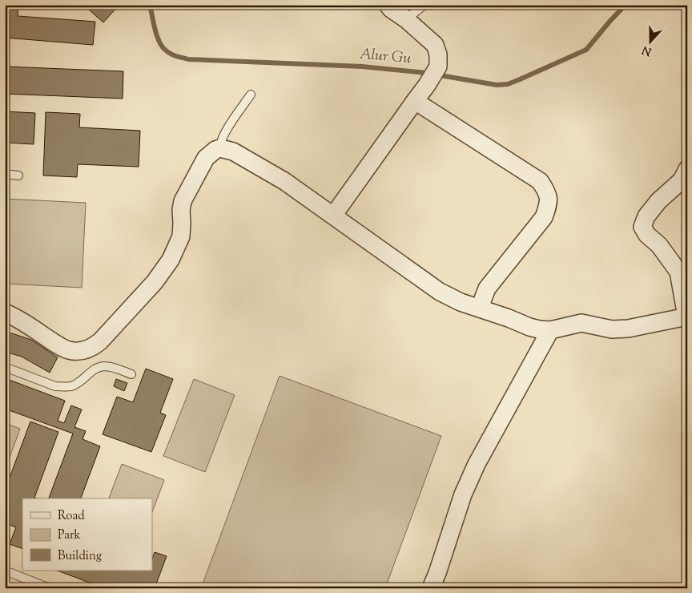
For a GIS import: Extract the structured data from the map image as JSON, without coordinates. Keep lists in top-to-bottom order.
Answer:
{
  "water": ["Alur Gu"],
  "legend": ["Road", "Park", "Building"],
  "north": "bottom"
}
